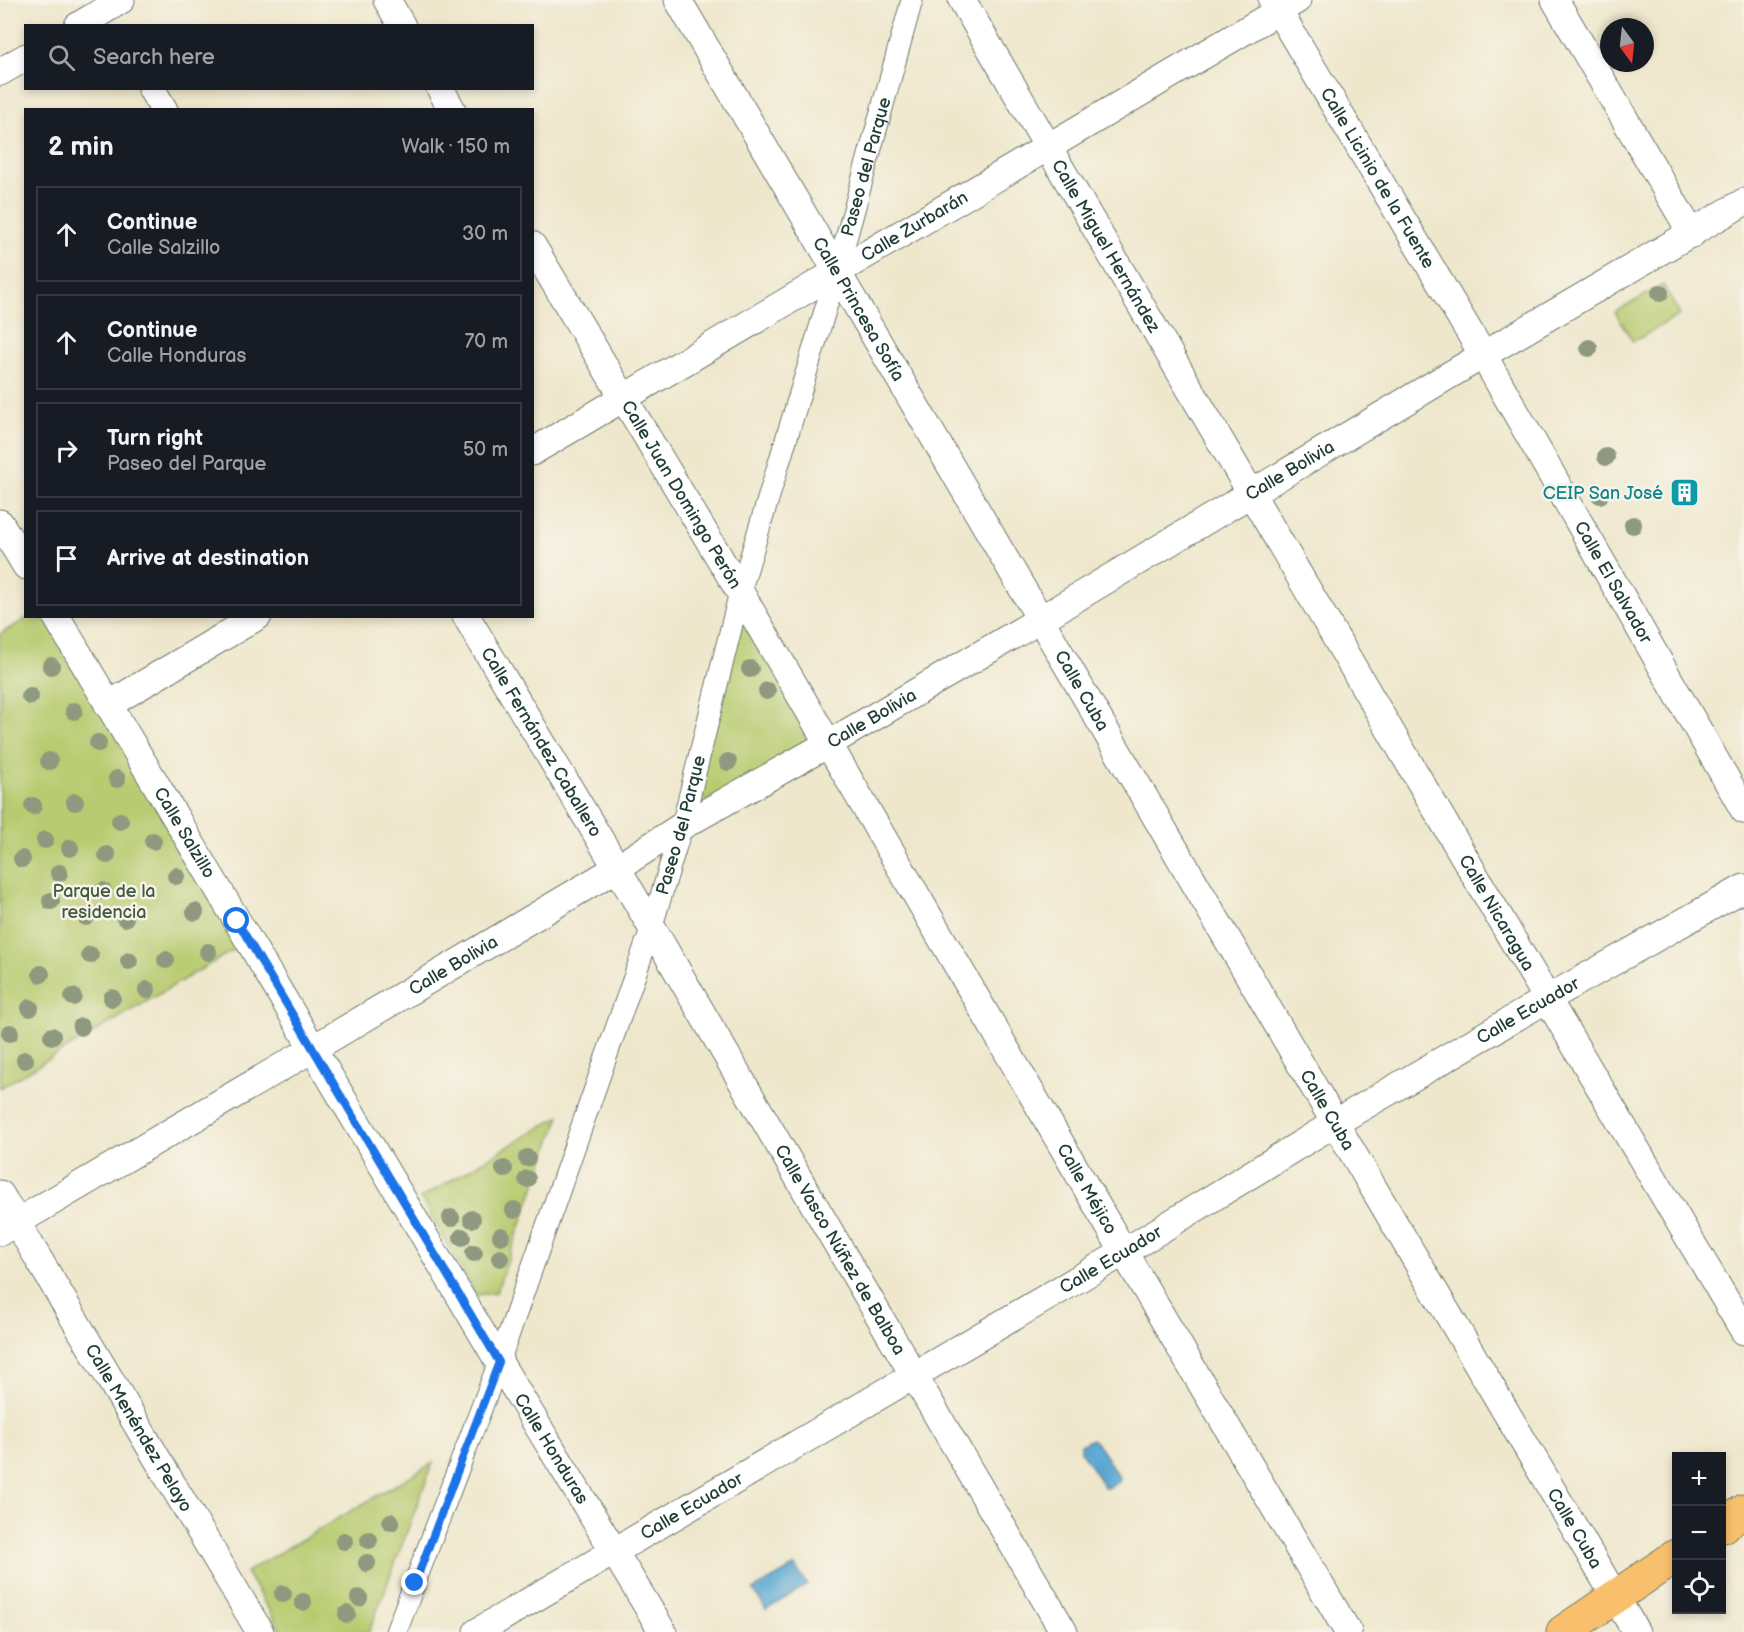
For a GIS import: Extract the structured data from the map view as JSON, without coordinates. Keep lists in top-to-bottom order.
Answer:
{
  "streets": {
    "street": [
      "Paseo del Parque",
      "Calle Licinio de la Fuente",
      "Calle Zurbarán",
      "Calle Miguel Hernández",
      "Calle Princesa Sofía",
      "Calle Bolivia",
      "Calle Juan Domingo Perón",
      "Calle El Salvador",
      "Calle Cuba",
      "Calle Fernández Caballero",
      "Calle Salzillo",
      "Calle Nicaragua",
      "Calle Ecuador",
      "Calle Méjico",
      "Calle Vasco Núñez de Balboa",
      "Calle Menéndez Pelayo",
      "Calle Honduras"
    ]
  },
  "crossings": [
    ["Paseo del Parque", "Calle Zurbarán"],
    ["Paseo del Parque", "Calle Princesa Sofía"],
    ["Paseo del Parque", "Calle Bolivia"],
    ["Paseo del Parque", "Calle Juan Domingo Perón"],
    ["Paseo del Parque", "Calle Vasco Núñez de Balboa"],
    ["Paseo del Parque", "Calle Honduras"],
    ["Calle Licinio de la Fuente", "Calle Zurbarán"],
    ["Calle Licinio de la Fuente", "Calle Bolivia"],
    ["Calle Licinio de la Fuente", "Calle El Salvador"],
    ["Calle Zurbarán", "Calle Miguel Hernández"],
    ["Calle Zurbarán", "Calle Princesa Sofía"],
    ["Calle Zurbarán", "Calle Juan Domingo Perón"],
    ["Calle Miguel Hernández", "Calle Bolivia"],
    ["Calle Miguel Hernández", "Calle Nicaragua"],
    ["Calle Princesa Sofía", "Calle Bolivia"],
    ["Calle Princesa Sofía", "Calle Cuba"],
    ["Calle Bolivia", "Calle Juan Domingo Perón"],
    ["Calle Bolivia", "Calle El Salvador"],
    ["Calle Bolivia", "Calle Cuba"],
    ["Calle Bolivia", "Calle Fernández Caballero"],
    ["Calle Bolivia", "Calle Salzillo"],
    ["Calle Bolivia", "Calle Nicaragua"],
    ["Calle Bolivia", "Calle Méjico"],
    ["Calle Bolivia", "Calle Vasco Núñez de Balboa"],
    ["Calle Bolivia", "Calle Menéndez Pelayo"],
    ["Calle Bolivia", "Calle Honduras"],
    ["Calle Juan Domingo Perón", "Calle Méjico"],
    ["Calle Cuba", "Calle Ecuador"],
    ["Calle Fernández Caballero", "Calle Vasco Núñez de Balboa"],
    ["Calle Salzillo", "Calle Honduras"],
    ["Calle Nicaragua", "Calle Ecuador"],
    ["Calle Ecuador", "Calle Méjico"],
    ["Calle Ecuador", "Calle Vasco Núñez de Balboa"],
    ["Calle Ecuador", "Calle Honduras"]
  ],
  "parks": ["Parque de la residencia"],
  "places": {
    "building": ["CEIP San José"]
  },
  "north": "bottom",
  "page": {
    "search": "Search here",
    "heading": ["2 min", "Walk · 150 m"],
    "list": [
      ["Continue", "Calle Salzillo", "30 m"],
      ["Continue", "Calle Honduras", "70 m"],
      ["Turn right", "Paseo del Parque", "50 m"],
      "Arrive at destination"
    ],
    "map_buttons": ["+", "−"]
  }
}
